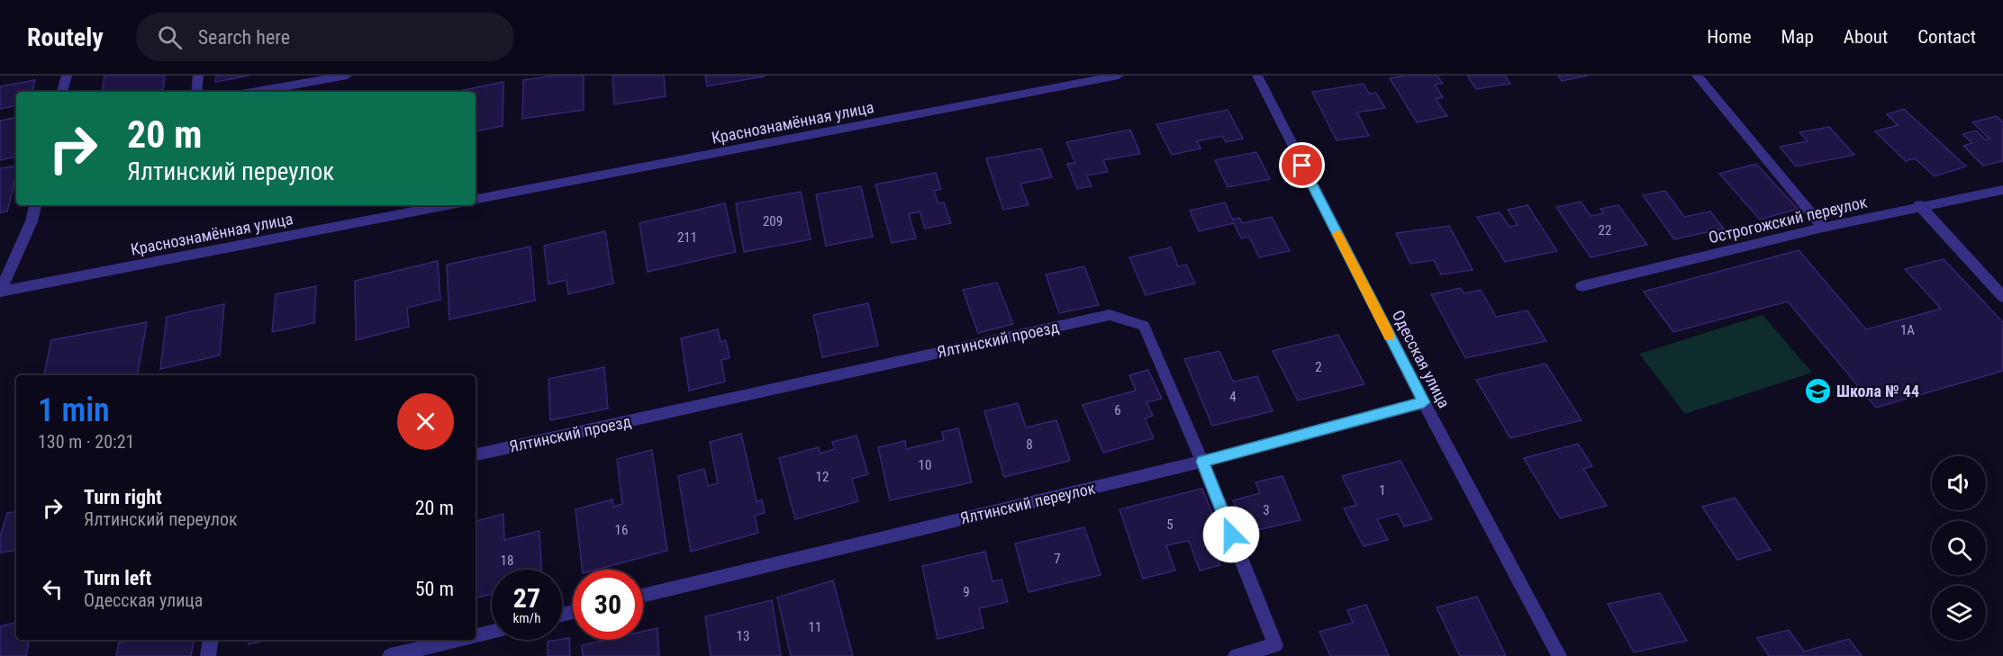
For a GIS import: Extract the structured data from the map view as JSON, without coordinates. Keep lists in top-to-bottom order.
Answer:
{
  "streets": {
    "street": [
      "Краснознамённая улица",
      "Острогожский переулок",
      "Ялтинский проезд",
      "Одесская улица",
      "Ялтинский переулок"
    ]
  },
  "crossings": [
    ["Ялтинский проезд", "Ялтинский переулок"],
    ["Одесская улица", "Ялтинский переулок"]
  ],
  "places": {
    "school or university": ["Школа № 44"]
  },
  "house_numbers": [
    "209",
    "22",
    "211",
    "1А",
    "2",
    "4",
    "6",
    "8",
    "10",
    "12",
    "1",
    "3",
    "5",
    "16",
    "7",
    "18",
    "9",
    "11",
    "13"
  ],
  "page": {
    "header": "Routely",
    "search": "Search here",
    "nav": [
      "Home",
      "Map",
      "About",
      "Contact"
    ],
    "turn": ["20 m", "Ялтинский переулок"],
    "heading": ["1 min", "130 m · 20:21"],
    "list": [
      {
        "name": "Turn right",
        "note": "Ялтинский переулок",
        "value": "20 m"
      },
      {
        "name": "Turn left",
        "note": "Одесская улица",
        "value": "50 m"
      }
    ],
    "speed": "27 km/h",
    "limit": "30"
  }
}
